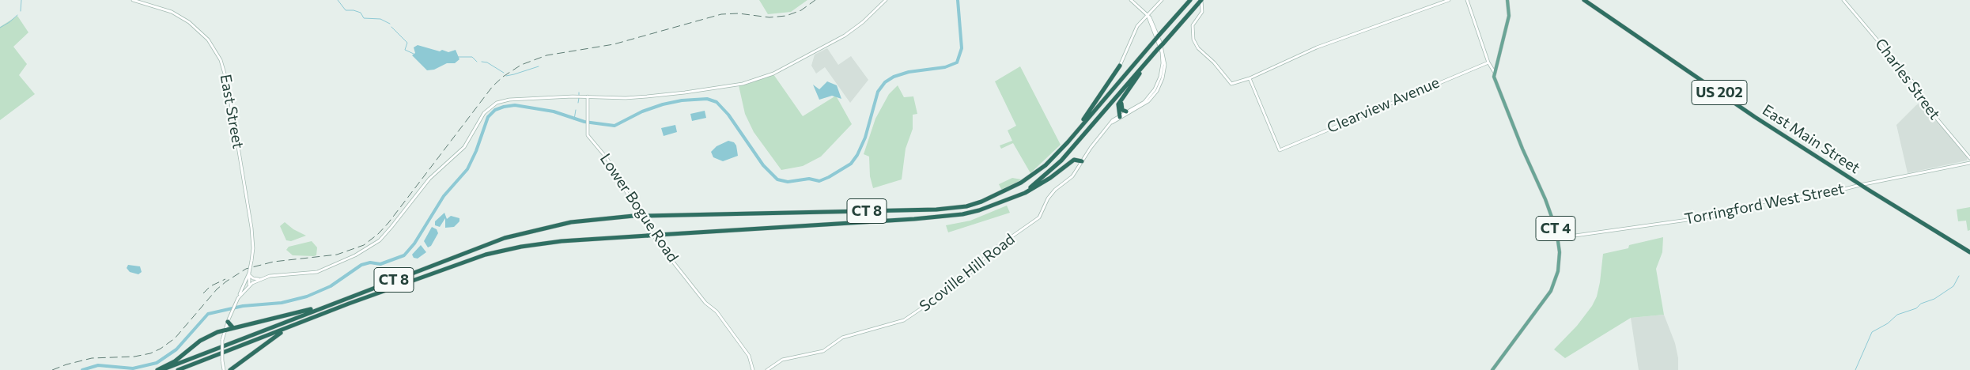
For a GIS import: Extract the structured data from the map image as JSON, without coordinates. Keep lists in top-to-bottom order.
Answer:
{
  "streets": {
    "highway": ["US 202", "East Main Street", "CT 8"],
    "main road": [
      "Charles Street",
      "Clearview Avenue",
      "East Street",
      "Torringford West Street",
      "Lower Bogue Road",
      "CT 4",
      "Scoville Hill Road"
    ]
  },
  "crossings": [
    ["East Main Street", "Torringford West Street"],
    ["Torringford West Street", "CT 4"]
  ]
}
